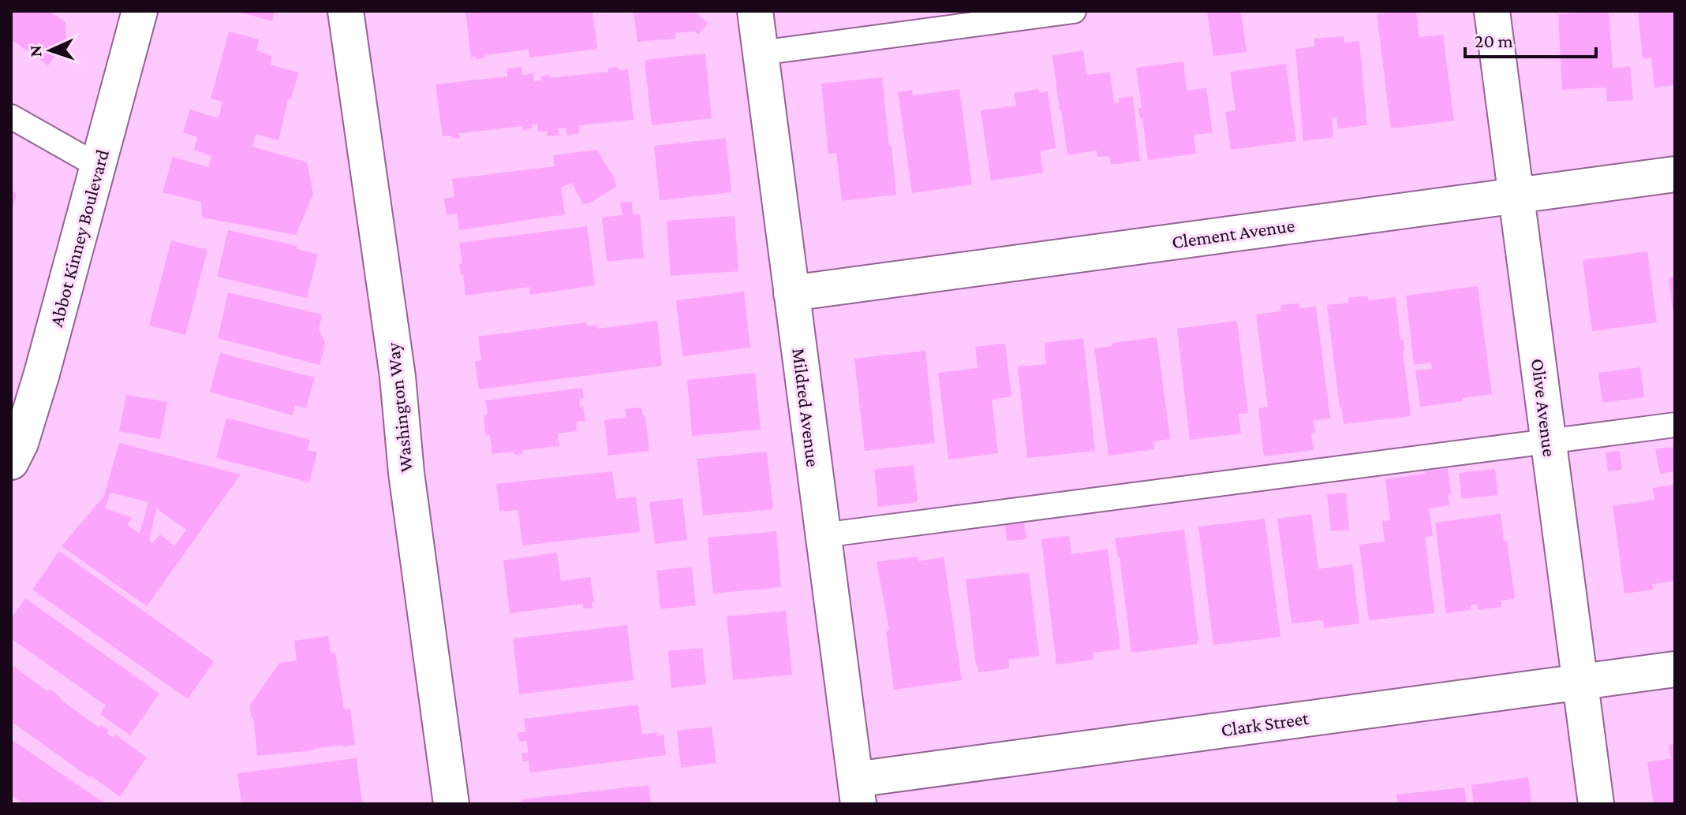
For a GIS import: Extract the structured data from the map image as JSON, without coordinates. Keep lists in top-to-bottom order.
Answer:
{
  "streets": {
    "street": [
      "Clement Avenue",
      "Abbot Kinney Boulevard",
      "Washington Way",
      "Mildred Avenue",
      "Olive Avenue",
      "Clark Street"
    ]
  },
  "crossings": [
    ["Clement Avenue", "Mildred Avenue"],
    ["Clement Avenue", "Olive Avenue"],
    ["Mildred Avenue", "Clark Street"],
    ["Olive Avenue", "Clark Street"]
  ],
  "scale_bar": "20 m",
  "north": "left"
}
